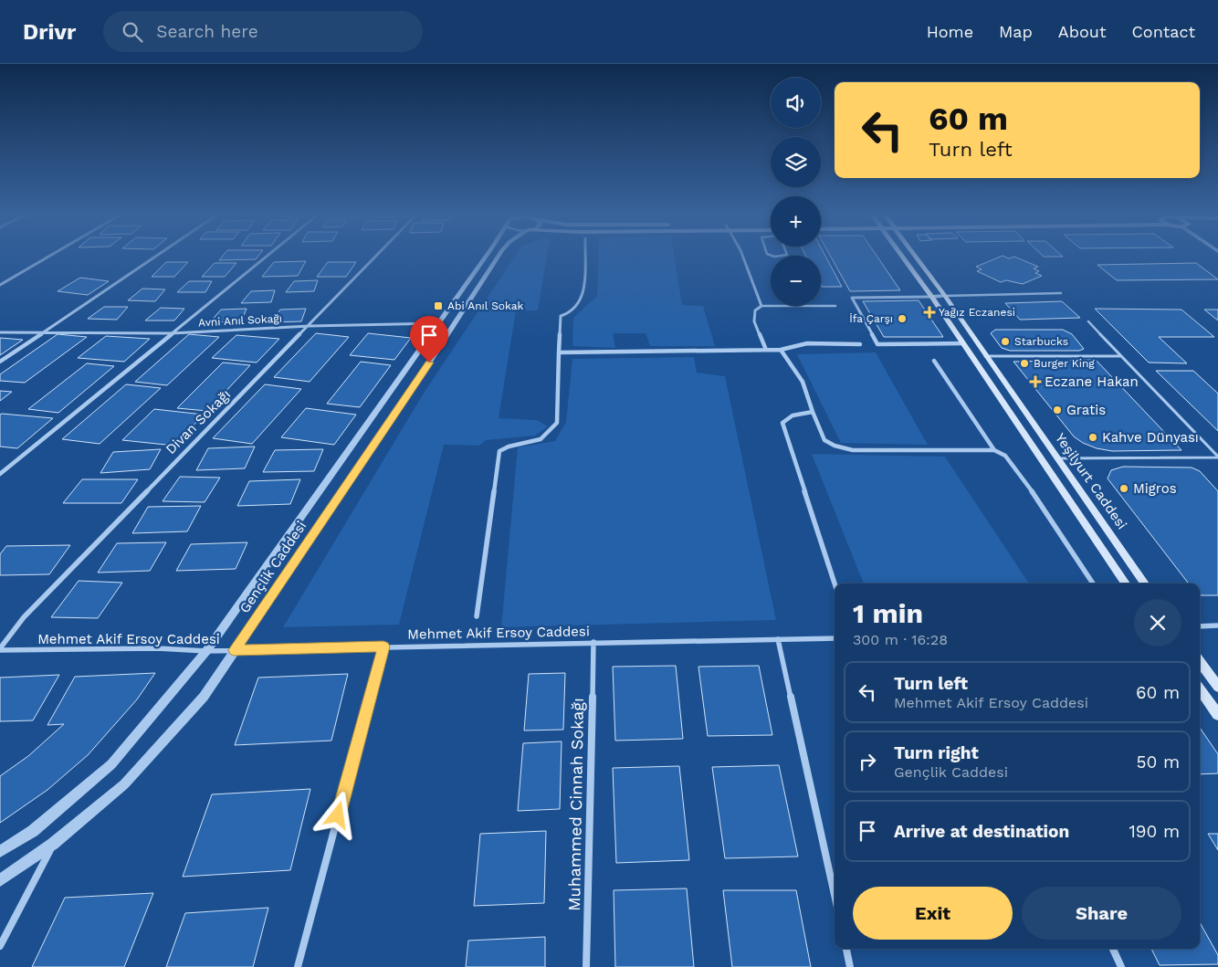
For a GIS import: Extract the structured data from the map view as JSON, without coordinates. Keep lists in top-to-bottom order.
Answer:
{
  "streets": {
    "main road": ["Yeşilyurt Caddesi"],
    "street": [
      "Avni Anıl Sokağı",
      "Divan Sokağı",
      "Gençlik Caddesi",
      "Mehmet Akif Ersoy Caddesi",
      "Muhammed Cinnah Sokağı"
    ]
  },
  "crossings": [
    ["Avni Anıl Sokağı", "Divan Sokağı"],
    ["Avni Anıl Sokağı", "Gençlik Caddesi"],
    ["Divan Sokağı", "Mehmet Akif Ersoy Caddesi"],
    ["Gençlik Caddesi", "Mehmet Akif Ersoy Caddesi"],
    ["Mehmet Akif Ersoy Caddesi", "Muhammed Cinnah Sokağı"]
  ],
  "places": {
    "transit": ["Abi Anıl Sokak"],
    "health": ["Yağız Eczanesi", "Eczane Hakan"],
    "other": [
      "İfa Çarşı",
      "Starbucks",
      "Burger King",
      "Gratis",
      "Kahve Dünyası",
      "Migros"
    ]
  },
  "page": {
    "header": "Drivr",
    "search": "Search here",
    "nav": [
      "Home",
      "Map",
      "About",
      "Contact"
    ],
    "map_buttons": ["+", "−"],
    "turn": ["60 m", "Turn left"],
    "heading": ["1 min", "300 m · 16:28"],
    "list": [
      {
        "name": "Turn left",
        "note": "Mehmet Akif Ersoy Caddesi",
        "value": "60 m"
      },
      {
        "name": "Turn right",
        "note": "Gençlik Caddesi",
        "value": "50 m"
      },
      {
        "name": "Arrive at destination",
        "value": "190 m"
      }
    ],
    "buttons": ["Exit", "Share"]
  }
}
